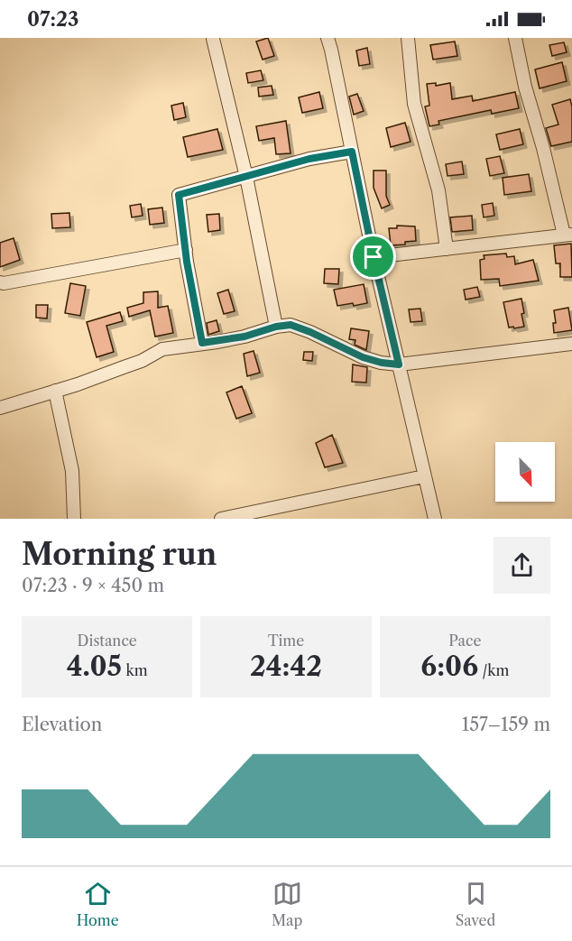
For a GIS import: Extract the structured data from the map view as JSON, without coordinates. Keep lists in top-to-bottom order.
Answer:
{
  "north": "bottom right",
  "page": {
    "status": "07:23",
    "heading": ["Morning run", "07:23 · 9 × 450 m"],
    "stats": [
      ["Distance", "4.05 km"],
      ["Time", "24:42"],
      ["Pace", "6:06 /km"]
    ],
    "chart": ["Elevation", "157–159 m"],
    "tabs": ["Home", "Map", "Saved"]
  }
}
